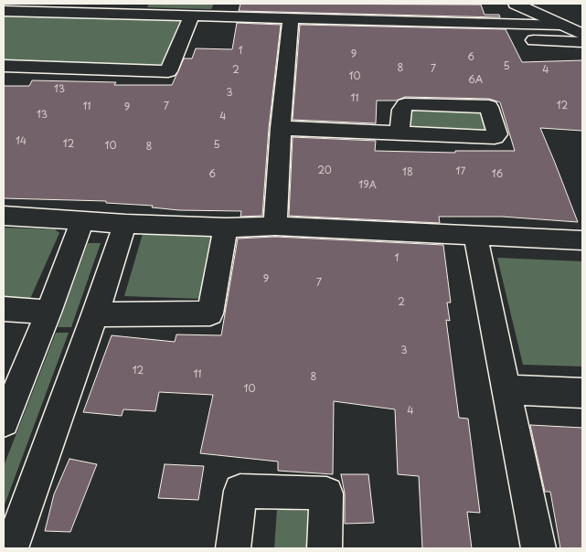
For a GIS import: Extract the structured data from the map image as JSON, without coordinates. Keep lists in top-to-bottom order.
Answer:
{
  "house_numbers": [
    "1",
    "9",
    "6",
    "5",
    "8",
    "7",
    "2",
    "4",
    "10",
    "6A",
    "13",
    "3",
    "11",
    "12",
    "11",
    "7",
    "9",
    "13",
    "4",
    "14",
    "12",
    "5",
    "10",
    "8",
    "20",
    "17",
    "18",
    "6",
    "16",
    "19A",
    "1",
    "9",
    "7",
    "2",
    "3",
    "12",
    "11",
    "8",
    "10",
    "4"
  ]
}
